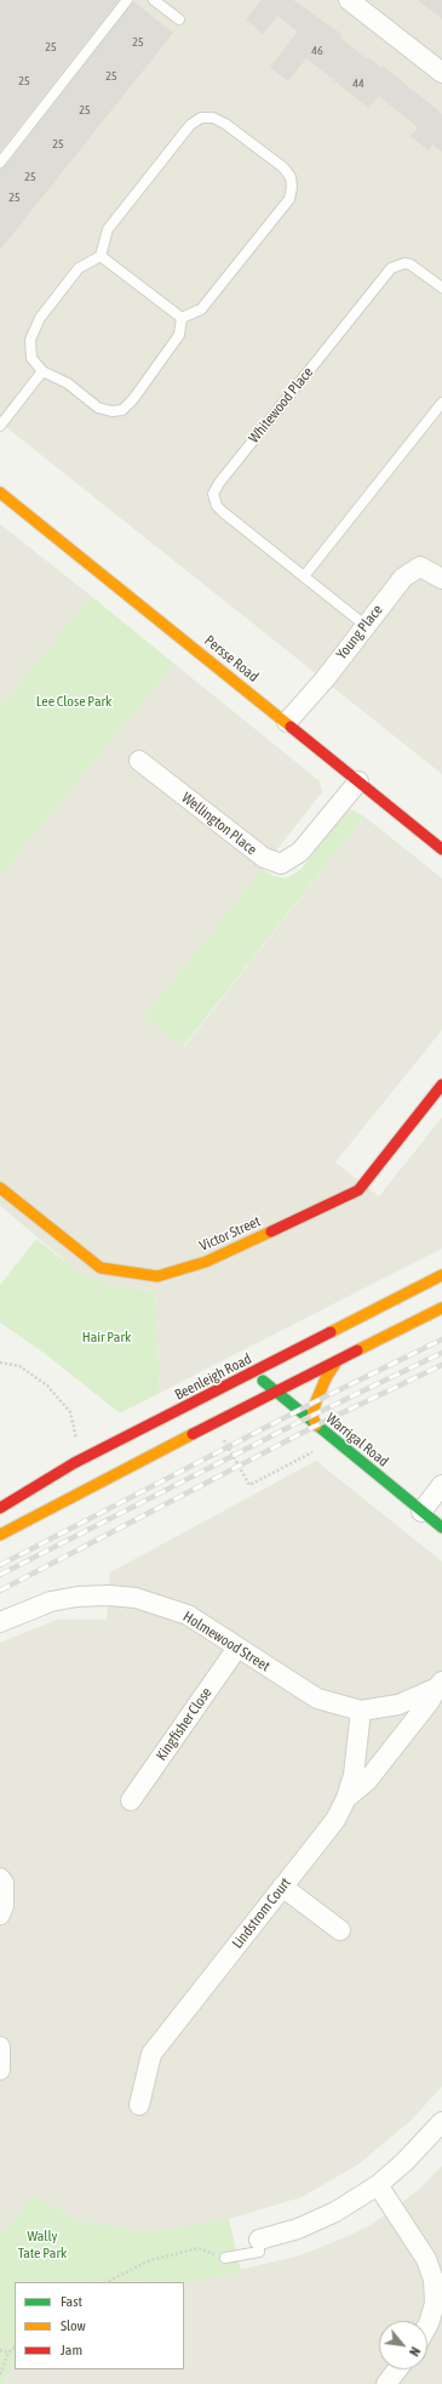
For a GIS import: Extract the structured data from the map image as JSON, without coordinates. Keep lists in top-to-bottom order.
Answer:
{
  "streets": {
    "main road": [
      "Persse Road",
      "Victor Street",
      "Beenleigh Road",
      "Warrigal Road"
    ],
    "street": [
      "Young Place",
      "Wellington Place",
      "Holmewood Street",
      "Kingfisher Close",
      "Lindstrom Court"
    ],
    "lane": ["Whitewood Place"]
  },
  "crossings": [
    ["Whitewood Place", "Young Place"],
    ["Young Place", "Persse Road"],
    ["Persse Road", "Wellington Place"],
    ["Beenleigh Road", "Warrigal Road"],
    ["Holmewood Street", "Kingfisher Close"],
    ["Holmewood Street", "Lindstrom Court"]
  ],
  "parks": ["Lee Close Park", "Hair Park", "Wally Tate Park"],
  "house_numbers": [
    "25",
    "25",
    "46",
    "25",
    "25",
    "44",
    "25",
    "25",
    "25",
    "25"
  ],
  "legend": ["Fast", "Slow", "Jam"],
  "north": "bottom right"
}
